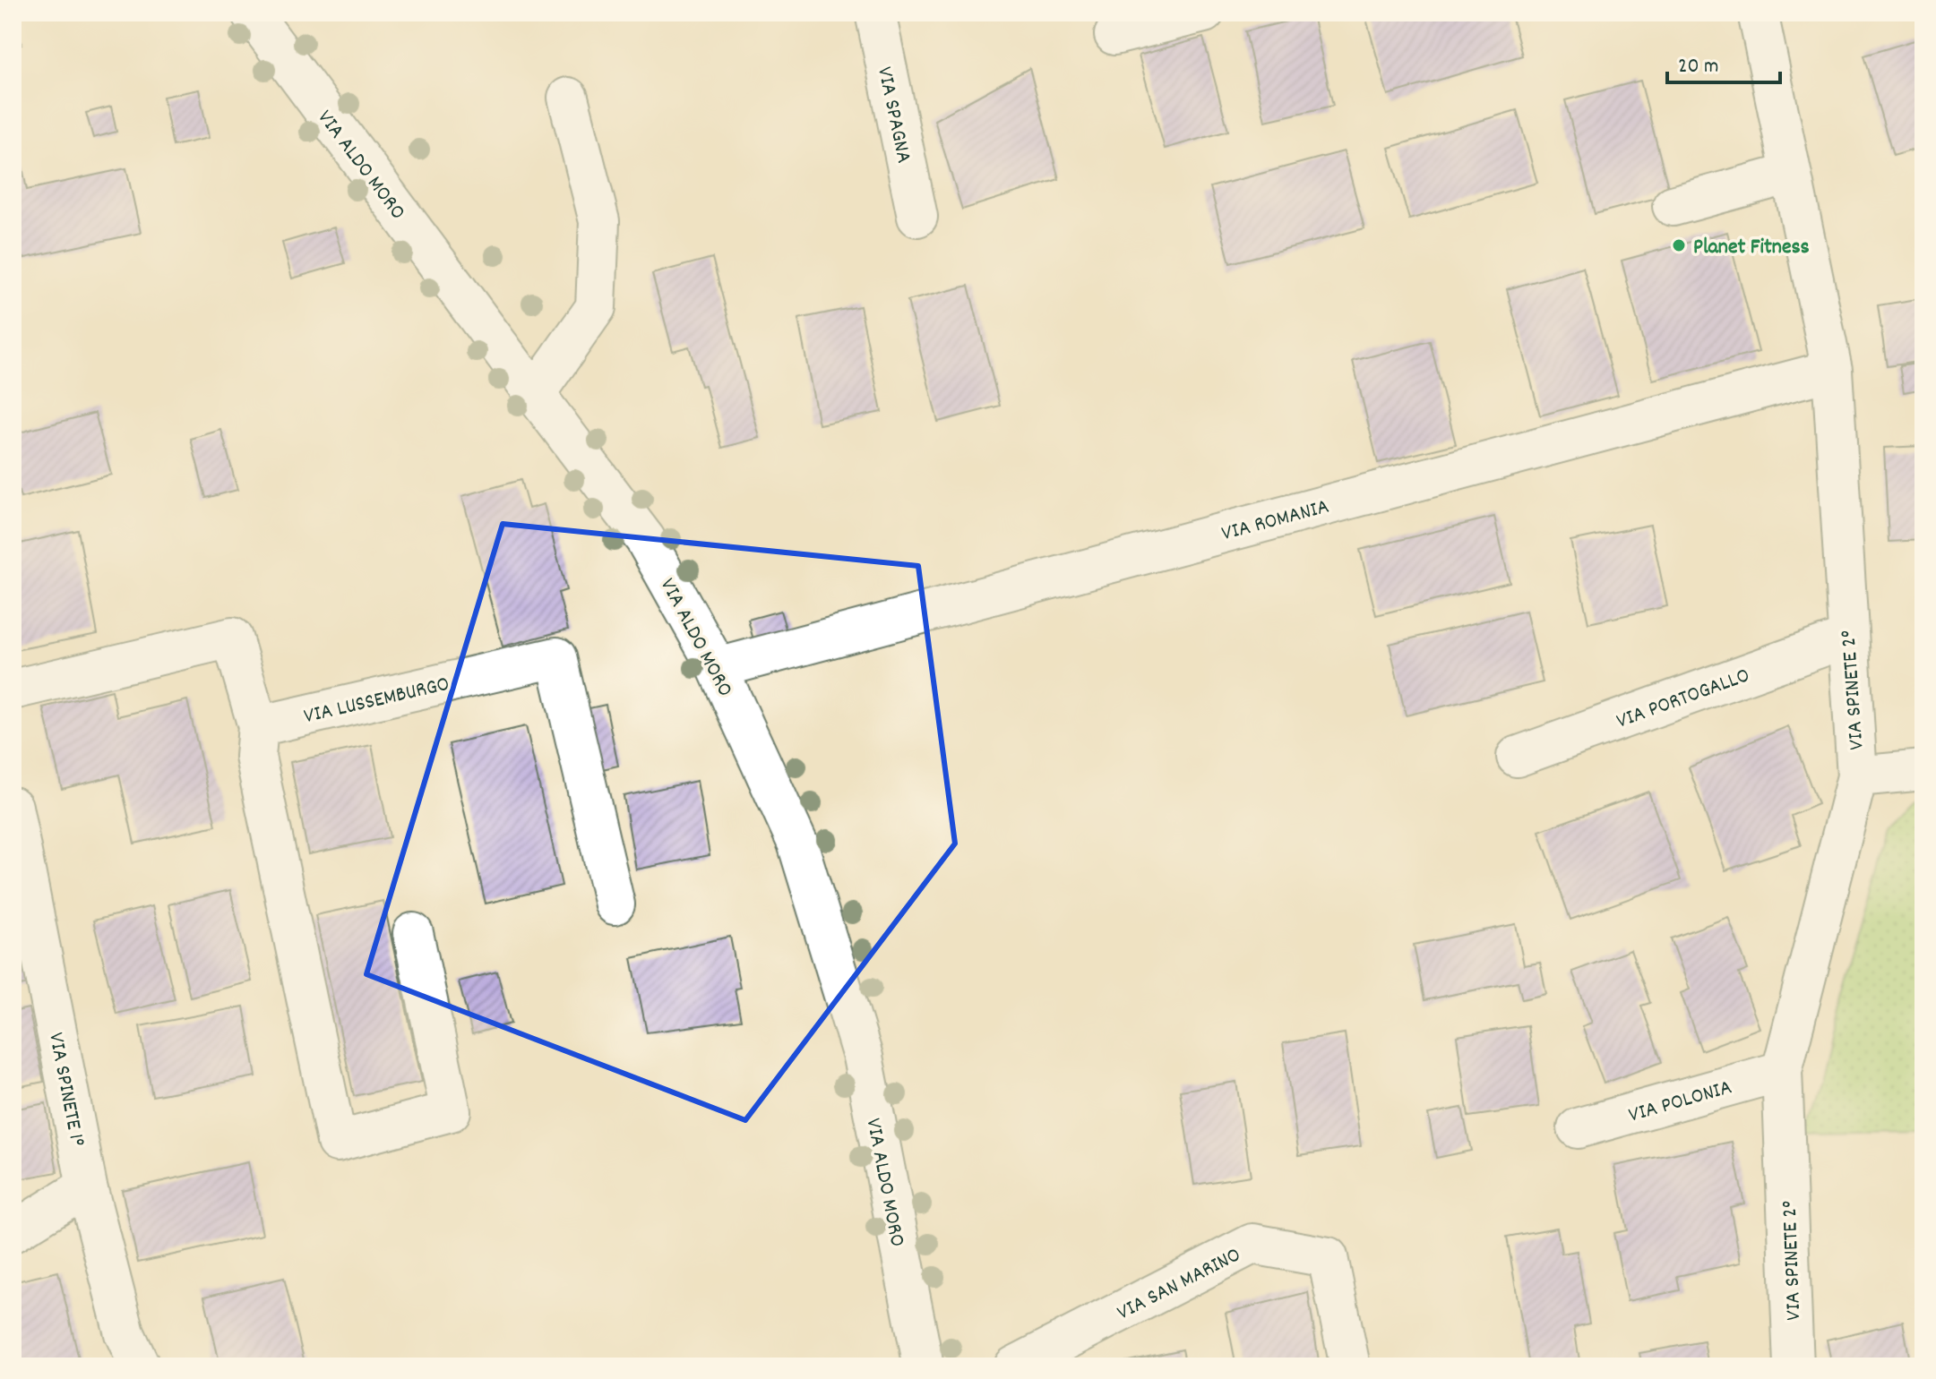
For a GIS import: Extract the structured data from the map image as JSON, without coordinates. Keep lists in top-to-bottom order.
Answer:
{
  "streets": {
    "street": [
      "VIA SPAGNA",
      "VIA ALDO MORO",
      "VIA ROMANIA",
      "VIA SPINETE 2°",
      "VIA PORTOGALLO",
      "VIA LUSSEMBURGO",
      "VIA SPINETE 1°",
      "VIA POLONIA",
      "VIA SAN MARINO"
    ]
  },
  "crossings": [
    ["VIA ALDO MORO", "VIA ROMANIA"],
    ["VIA ROMANIA", "VIA SPINETE 2°"],
    ["VIA SPINETE 2°", "VIA PORTOGALLO"],
    ["VIA SPINETE 2°", "VIA POLONIA"]
  ],
  "places": ["Planet Fitness"],
  "scale_bar": "20 m"
}
